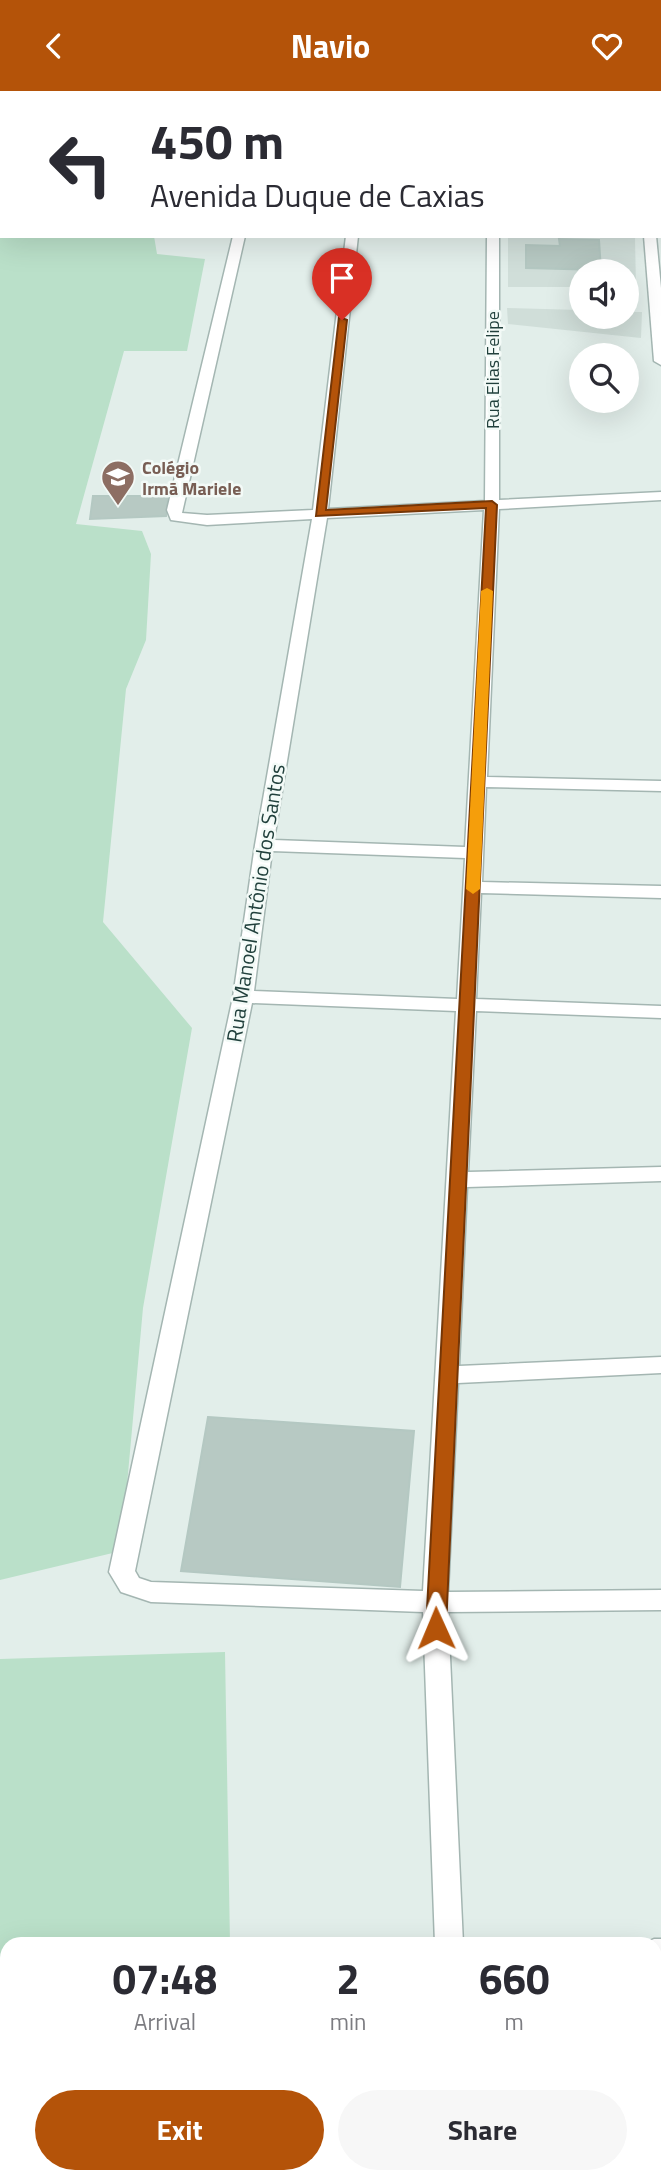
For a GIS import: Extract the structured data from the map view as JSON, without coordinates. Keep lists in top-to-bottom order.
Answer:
{
  "streets": {
    "street": ["Rua Elias Felipe", "Rua Manoel Antônio dos Santos"]
  },
  "crossings": [
    ["Rua Elias Felipe", "Rua Manoel Antônio dos Santos"]
  ],
  "places": {
    "school or university": ["Colégio Irmã Mariele"]
  },
  "page": {
    "header": "Navio",
    "turn": ["450 m", "Avenida Duque de Caxias"],
    "eta": [
      "07:48",
      "Arrival",
      "2",
      "min",
      "660",
      "m"
    ],
    "buttons": ["Exit", "Share"]
  }
}
